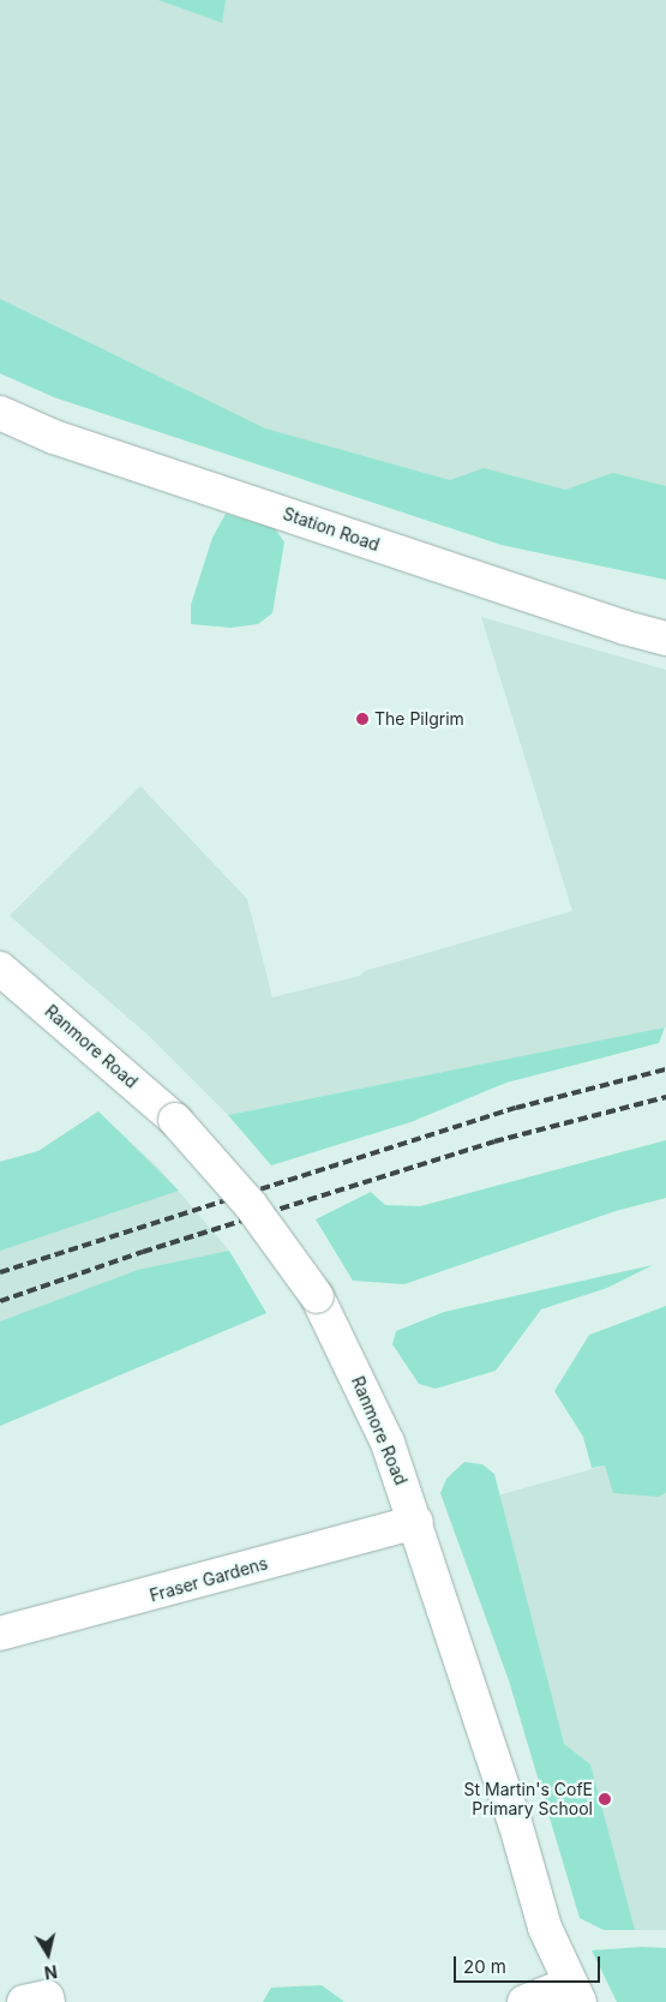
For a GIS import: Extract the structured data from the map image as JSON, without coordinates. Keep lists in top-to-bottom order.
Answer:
{
  "streets": {
    "street": ["Station Road", "Ranmore Road", "Fraser Gardens"]
  },
  "crossings": [
    ["Ranmore Road", "Fraser Gardens"]
  ],
  "places": ["The Pilgrim", "St Martin's CofE Primary School"],
  "scale_bar": "20 m",
  "north": "bottom"
}
